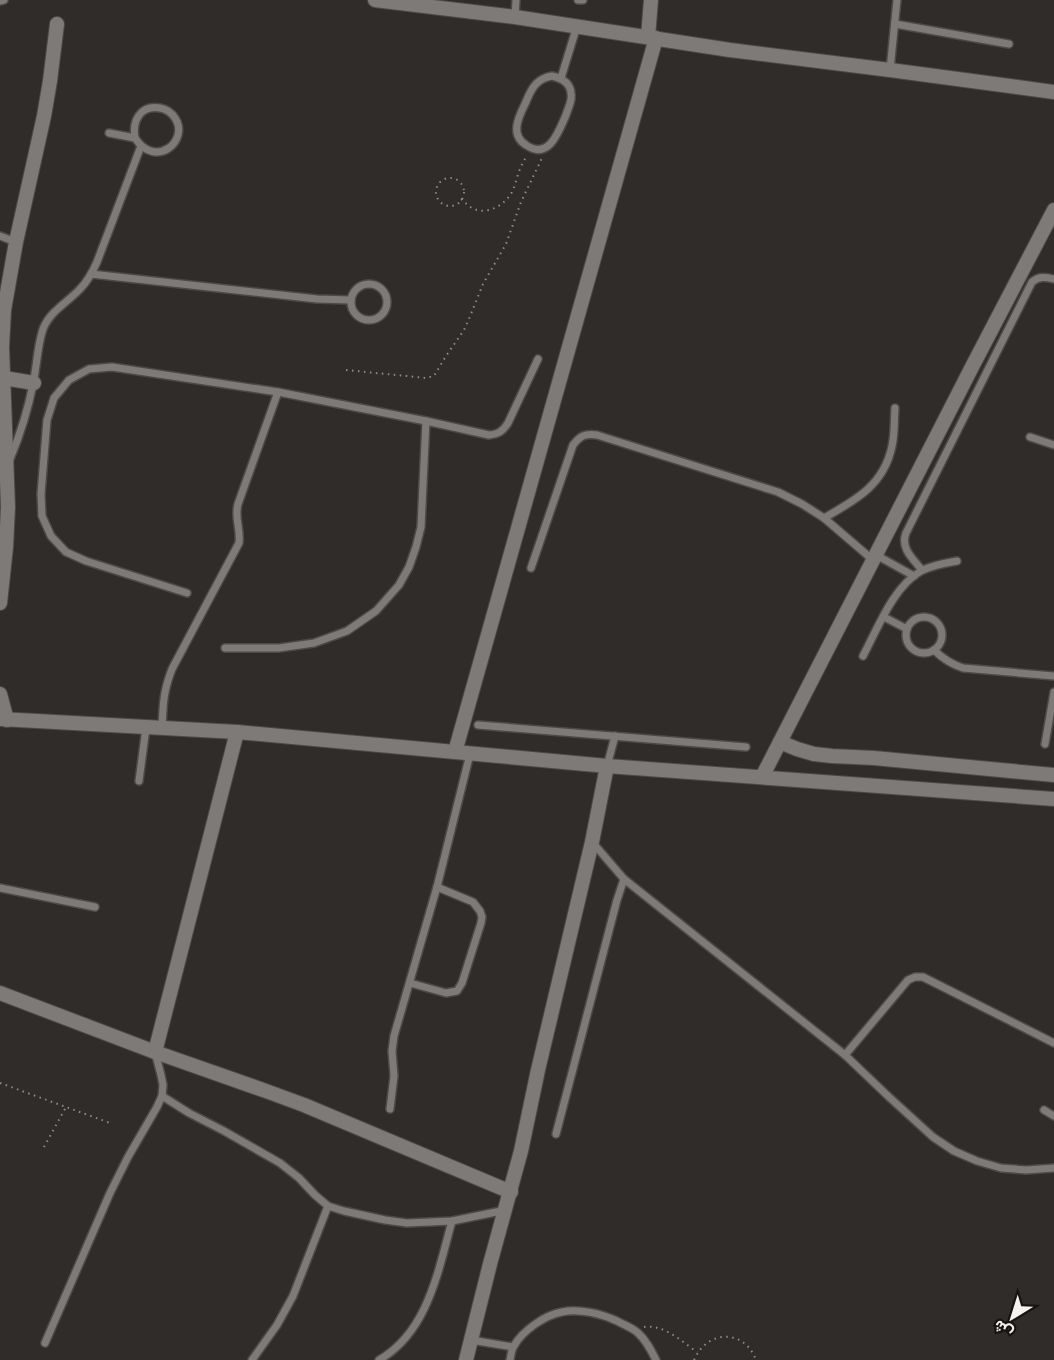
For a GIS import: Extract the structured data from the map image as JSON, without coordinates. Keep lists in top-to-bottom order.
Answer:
{
  "north": "bottom left"
}
